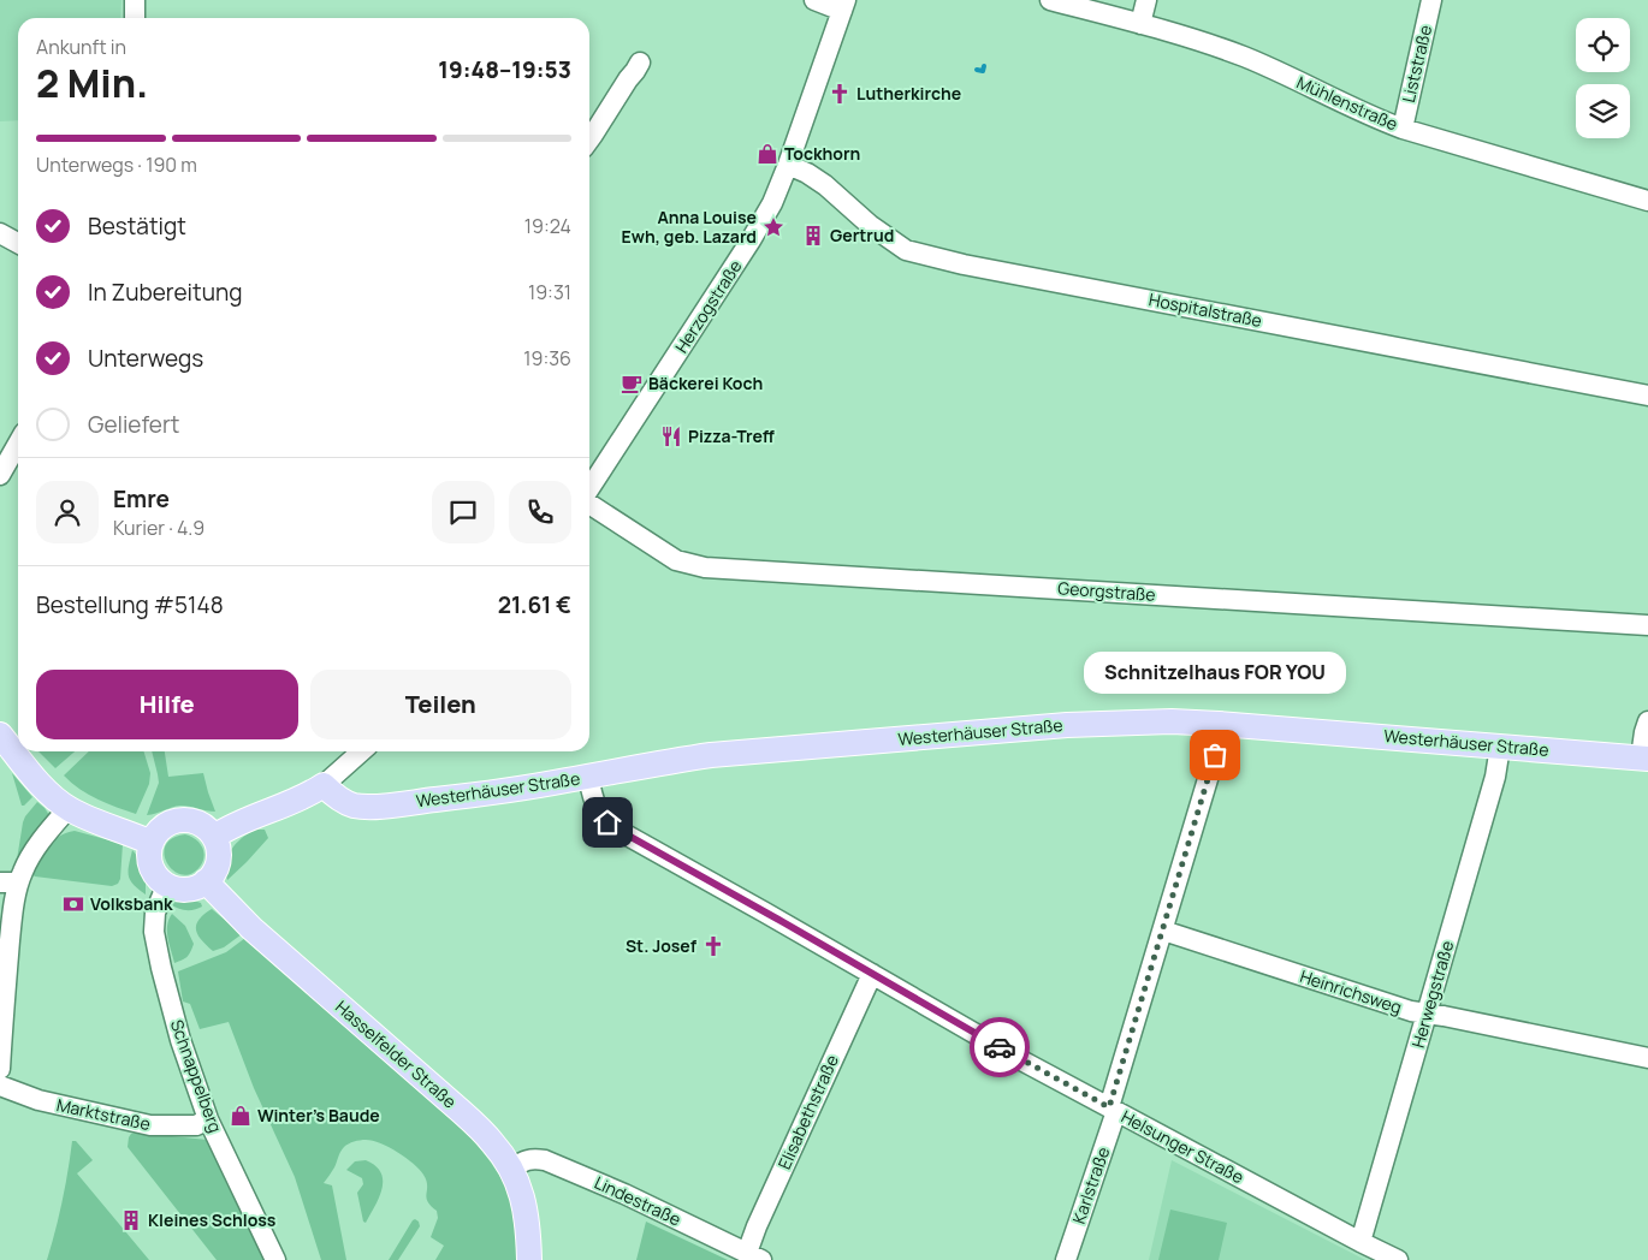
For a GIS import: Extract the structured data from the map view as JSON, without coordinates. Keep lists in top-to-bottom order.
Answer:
{
  "streets": {
    "main road": ["Westerhäuser Straße", "Hasselfelder Straße"],
    "street": [
      "Liststraße",
      "Mühlenstraße",
      "Herzogstraße",
      "Hospitalstraße",
      "Georgstraße",
      "Heinrichsweg",
      "Herwegstraße",
      "Schnappelberg",
      "Elisabethstraße",
      "Marktstraße",
      "Helsunger Straße",
      "Karlstraße",
      "Lindestraße"
    ]
  },
  "crossings": [
    ["Liststraße", "Mühlenstraße"],
    ["Herzogstraße", "Hospitalstraße"],
    ["Westerhäuser Straße", "Herwegstraße"],
    ["Westerhäuser Straße", "Helsunger Straße"],
    ["Westerhäuser Straße", "Karlstraße"],
    ["Heinrichsweg", "Herwegstraße"],
    ["Heinrichsweg", "Karlstraße"],
    ["Herwegstraße", "Helsunger Straße"],
    ["Hasselfelder Straße", "Schnappelberg"],
    ["Hasselfelder Straße", "Lindestraße"],
    ["Schnappelberg", "Marktstraße"],
    ["Elisabethstraße", "Helsunger Straße"],
    ["Elisabethstraße", "Lindestraße"],
    ["Helsunger Straße", "Karlstraße"]
  ],
  "places": {
    "church": ["Lutherkirche", "St. Josef"],
    "shop": ["Tockhorn", "Winter's Baude"],
    "place": ["Anna Louise Ewh, geb. Lazard"],
    "building": ["Gertrud", "Kleines Schloss"],
    "cafe": ["Bäckerei Koch"],
    "restaurant": ["Pizza-Treff"],
    "other": ["Schnitzelhaus FOR YOU"],
    "bank": ["Volksbank"]
  },
  "page": {
    "heading": ["2 Min.", "Ankunft in", "19:48–19:53"],
    "panel": [
      "Emre",
      "Kurier · 4.9",
      "Bestellung #5148",
      "21.61 €"
    ],
    "bar": "Unterwegs · 190 m",
    "list": [
      ["Bestätigt", "19:24"],
      ["In Zubereitung", "19:31"],
      ["Unterwegs", "19:36"],
      "Geliefert"
    ],
    "bubble": "Schnitzelhaus FOR YOU",
    "buttons": ["Hilfe", "Teilen"]
  }
}
